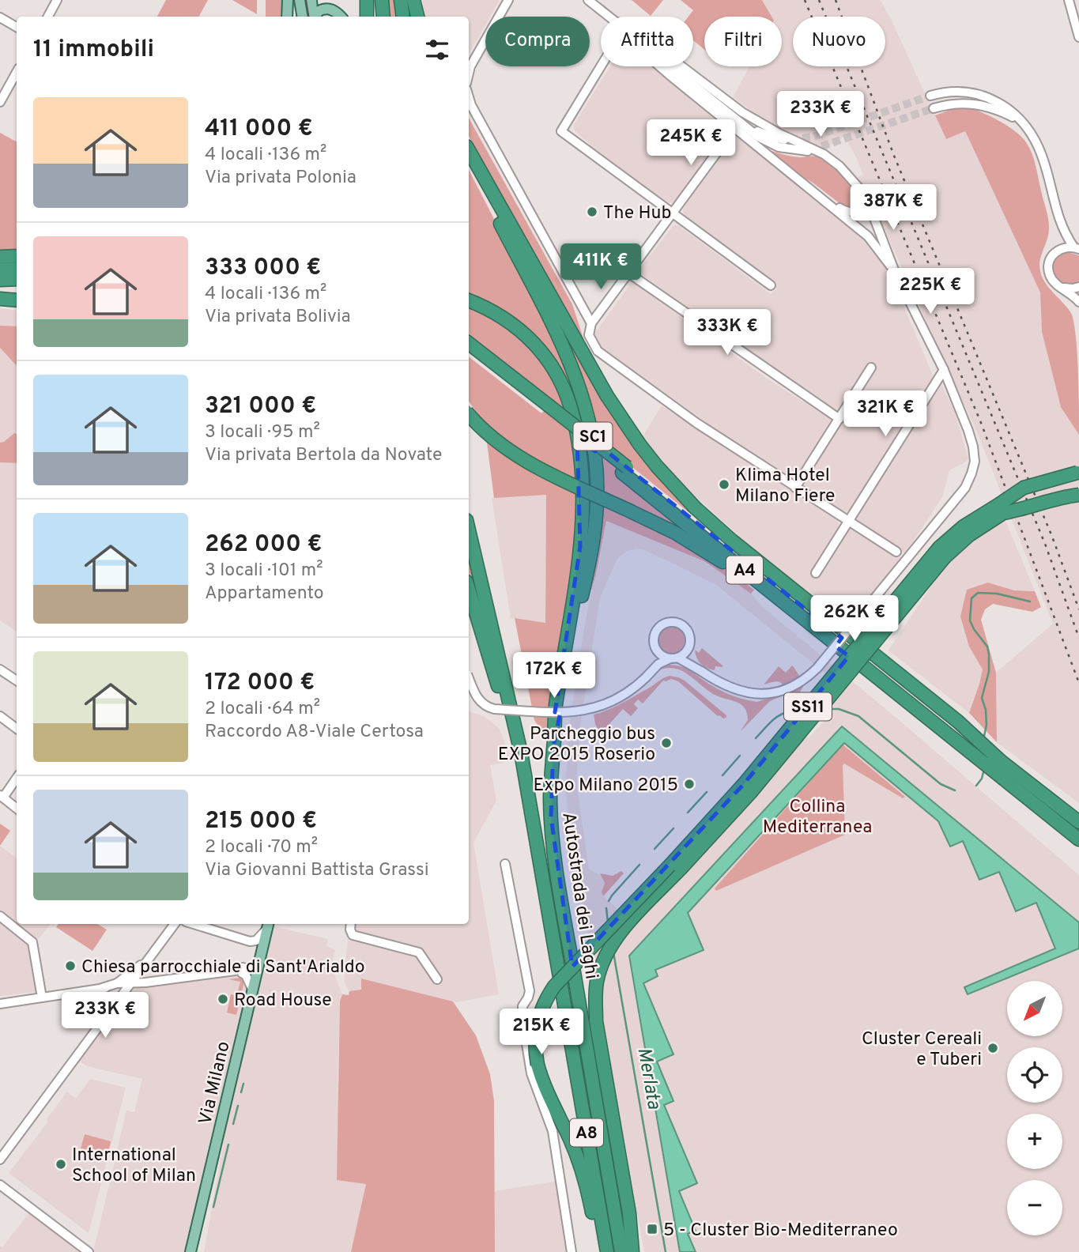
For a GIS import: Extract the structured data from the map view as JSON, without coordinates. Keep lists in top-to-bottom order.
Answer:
{
  "streets": {
    "highway": [
      "SC1",
      "A4",
      "SS11",
      "Autostrada dei Laghi",
      "A8"
    ],
    "main road": ["Via Milano"]
  },
  "crossings": [
    ["SC1", "Autostrada dei Laghi"]
  ],
  "water": ["Merlata"],
  "parks": ["Collina Mediterranea"],
  "places": {
    "other": [
      "The Hub",
      "Klima Hotel Milano Fiere",
      "Parcheggio bus EXPO 2015 Roserio",
      "Expo Milano 2015",
      "Chiesa parrocchiale di Sant'Arialdo",
      "Road House",
      "Cluster Cereali e Tuberi",
      "International School of Milan"
    ],
    "transit": ["5 - Cluster Bio-Mediterraneo"]
  },
  "north": "bottom left",
  "page": {
    "chip": [
      "Compra",
      "Affitta",
      "Filtri",
      "Nuovo"
    ],
    "heading": "11 immobili",
    "list": [
      {
        "name": "411 000 €",
        "note": "4 locali · 136 m² · Via privata Polonia"
      },
      {
        "name": "333 000 €",
        "note": "4 locali · 136 m² · Via privata Bolivia"
      },
      {
        "name": "321 000 €",
        "note": "3 locali · 95 m² · Via privata Bertola da Novate"
      },
      {
        "name": "262 000 €",
        "note": "3 locali · 101 m² · Appartamento"
      },
      {
        "name": "172 000 €",
        "note": "2 locali · 64 m² · Raccordo A8-Viale Certosa"
      },
      {
        "name": "215 000 €",
        "note": "2 locali · 70 m² · Via Giovanni Battista Grassi"
      }
    ],
    "price": [
      "233K €",
      "245K €",
      "387K €",
      "411K €",
      "225K €",
      "333K €",
      "321K €",
      "262K €",
      "172K €",
      "233K €",
      "215K €"
    ],
    "map_buttons": ["+", "−"]
  }
}
